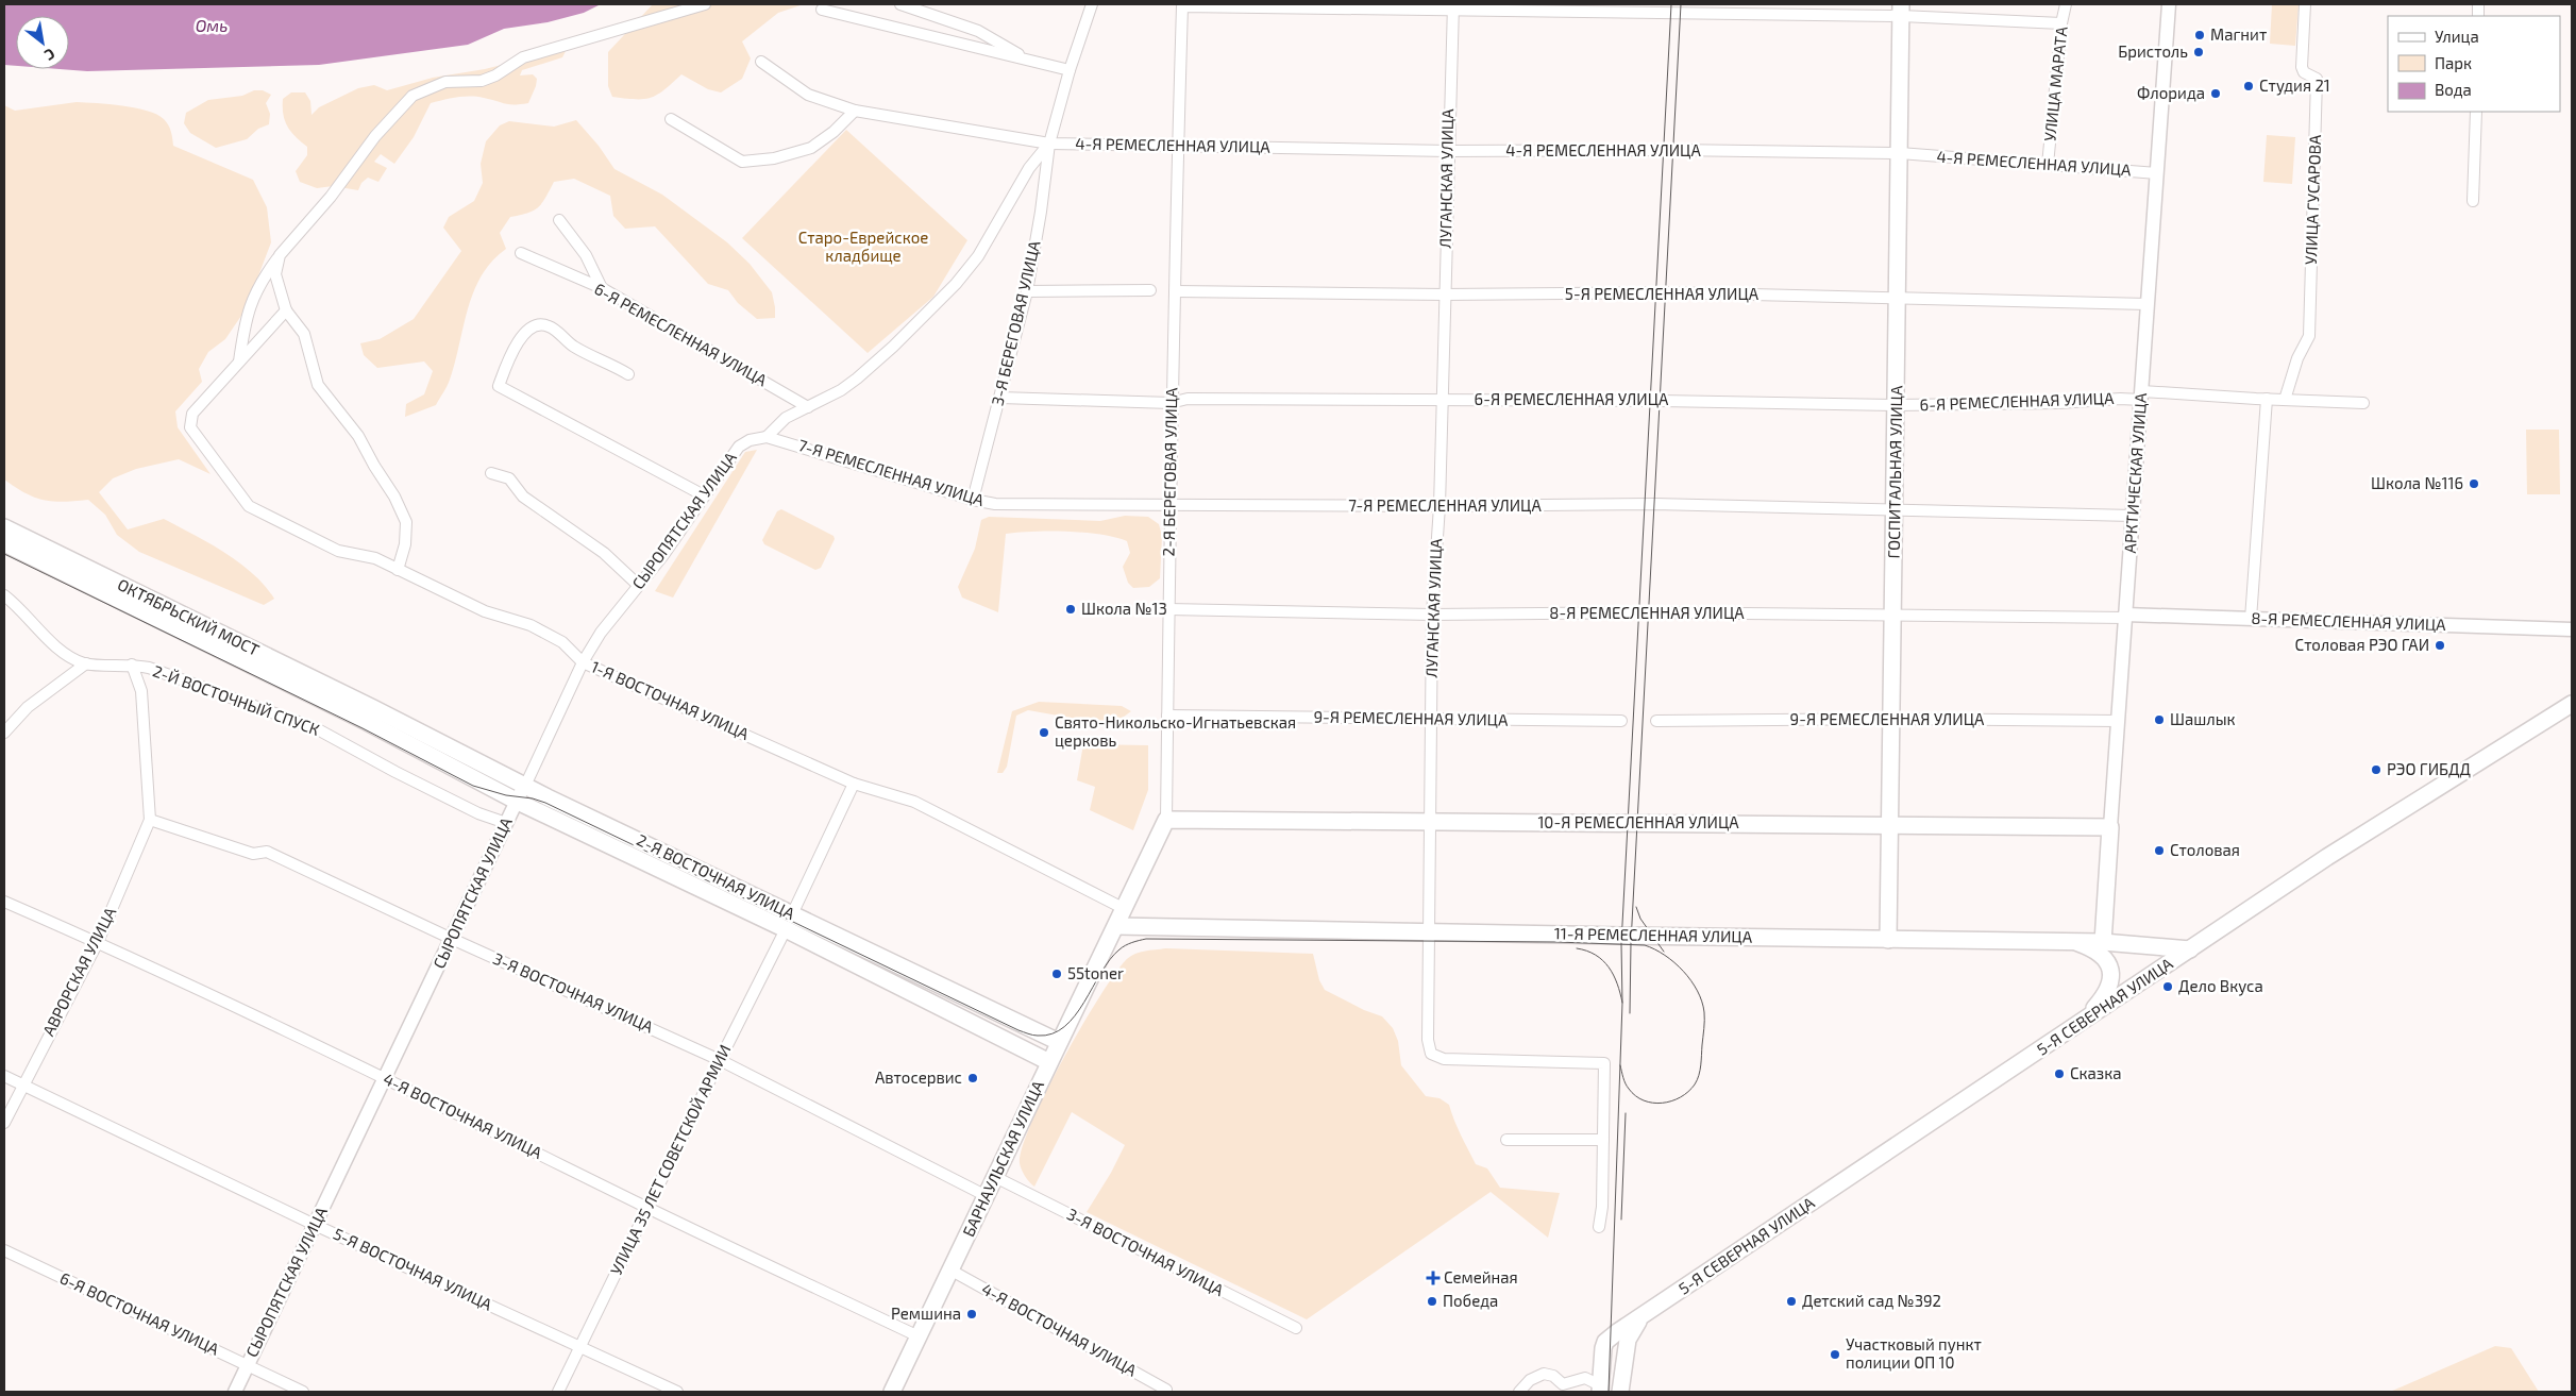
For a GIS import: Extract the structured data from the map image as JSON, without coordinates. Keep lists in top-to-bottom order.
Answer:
{
  "streets": {
    "main road": [
      "2-Я БЕРЕГОВАЯ УЛИЦА",
      "ГОСПИТАЛЬНАЯ УЛИЦА",
      "АРКТИЧЕСКАЯ УЛИЦА",
      "ОКТЯБРЬСКИЙ МОСТ",
      "10-Я РЕМЕСЛЕННАЯ УЛИЦА",
      "2-Я ВОСТОЧНАЯ УЛИЦА",
      "11-Я РЕМЕСЛЕННАЯ УЛИЦА",
      "5-Я СЕВЕРНАЯ УЛИЦА",
      "БАРНАУЛЬСКАЯ УЛИЦА"
    ],
    "street": [
      "УЛИЦА МАРАТА",
      "4-Я РЕМЕСЛЕННАЯ УЛИЦА",
      "ЛУГАНСКАЯ УЛИЦА",
      "УЛИЦА ГУСАРОВА",
      "5-Я РЕМЕСЛЕННАЯ УЛИЦА",
      "3-Я БЕРЕГОВАЯ УЛИЦА",
      "6-Я РЕМЕСЛЕННАЯ УЛИЦА",
      "7-Я РЕМЕСЛЕННАЯ УЛИЦА",
      "СЫРОПЯТСКАЯ УЛИЦА",
      "8-Я РЕМЕСЛЕННАЯ УЛИЦА",
      "2-Й ВОСТОЧНЫЙ СПУСК",
      "1-Я ВОСТОЧНАЯ УЛИЦА",
      "9-Я РЕМЕСЛЕННАЯ УЛИЦА",
      "АВРОРСКАЯ УЛИЦА",
      "3-Я ВОСТОЧНАЯ УЛИЦА",
      "4-Я ВОСТОЧНАЯ УЛИЦА",
      "УЛИЦА 35 ЛЕТ СОВЕТСКОЙ АРМИИ",
      "5-Я ВОСТОЧНАЯ УЛИЦА",
      "6-Я ВОСТОЧНАЯ УЛИЦА"
    ]
  },
  "crossings": [
    ["УЛИЦА МАРАТА", "4-Я РЕМЕСЛЕННАЯ УЛИЦА"],
    ["4-Я РЕМЕСЛЕННАЯ УЛИЦА", "ЛУГАНСКАЯ УЛИЦА"],
    ["4-Я РЕМЕСЛЕННАЯ УЛИЦА", "3-Я БЕРЕГОВАЯ УЛИЦА"],
    ["4-Я РЕМЕСЛЕННАЯ УЛИЦА", "2-Я БЕРЕГОВАЯ УЛИЦА"],
    ["4-Я РЕМЕСЛЕННАЯ УЛИЦА", "ГОСПИТАЛЬНАЯ УЛИЦА"],
    ["4-Я РЕМЕСЛЕННАЯ УЛИЦА", "АРКТИЧЕСКАЯ УЛИЦА"],
    ["ЛУГАНСКАЯ УЛИЦА", "5-Я РЕМЕСЛЕННАЯ УЛИЦА"],
    ["ЛУГАНСКАЯ УЛИЦА", "6-Я РЕМЕСЛЕННАЯ УЛИЦА"],
    ["ЛУГАНСКАЯ УЛИЦА", "2-Я БЕРЕГОВАЯ УЛИЦА"],
    ["ЛУГАНСКАЯ УЛИЦА", "7-Я РЕМЕСЛЕННАЯ УЛИЦА"],
    ["ЛУГАНСКАЯ УЛИЦА", "8-Я РЕМЕСЛЕННАЯ УЛИЦА"],
    ["ЛУГАНСКАЯ УЛИЦА", "9-Я РЕМЕСЛЕННАЯ УЛИЦА"],
    ["ЛУГАНСКАЯ УЛИЦА", "10-Я РЕМЕСЛЕННАЯ УЛИЦА"],
    ["ЛУГАНСКАЯ УЛИЦА", "11-Я РЕМЕСЛЕННАЯ УЛИЦА"],
    ["УЛИЦА ГУСАРОВА", "6-Я РЕМЕСЛЕННАЯ УЛИЦА"],
    ["5-Я РЕМЕСЛЕННАЯ УЛИЦА", "2-Я БЕРЕГОВАЯ УЛИЦА"],
    ["5-Я РЕМЕСЛЕННАЯ УЛИЦА", "ГОСПИТАЛЬНАЯ УЛИЦА"],
    ["5-Я РЕМЕСЛЕННАЯ УЛИЦА", "АРКТИЧЕСКАЯ УЛИЦА"],
    ["3-Я БЕРЕГОВАЯ УЛИЦА", "6-Я РЕМЕСЛЕННАЯ УЛИЦА"],
    ["3-Я БЕРЕГОВАЯ УЛИЦА", "7-Я РЕМЕСЛЕННАЯ УЛИЦА"],
    ["3-Я БЕРЕГОВАЯ УЛИЦА", "СЫРОПЯТСКАЯ УЛИЦА"],
    ["6-Я РЕМЕСЛЕННАЯ УЛИЦА", "2-Я БЕРЕГОВАЯ УЛИЦА"],
    ["6-Я РЕМЕСЛЕННАЯ УЛИЦА", "ГОСПИТАЛЬНАЯ УЛИЦА"],
    ["6-Я РЕМЕСЛЕННАЯ УЛИЦА", "АРКТИЧЕСКАЯ УЛИЦА"],
    ["2-Я БЕРЕГОВАЯ УЛИЦА", "7-Я РЕМЕСЛЕННАЯ УЛИЦА"],
    ["2-Я БЕРЕГОВАЯ УЛИЦА", "8-Я РЕМЕСЛЕННАЯ УЛИЦА"],
    ["2-Я БЕРЕГОВАЯ УЛИЦА", "1-Я ВОСТОЧНАЯ УЛИЦА"],
    ["2-Я БЕРЕГОВАЯ УЛИЦА", "9-Я РЕМЕСЛЕННАЯ УЛИЦА"],
    ["2-Я БЕРЕГОВАЯ УЛИЦА", "10-Я РЕМЕСЛЕННАЯ УЛИЦА"],
    ["2-Я БЕРЕГОВАЯ УЛИЦА", "11-Я РЕМЕСЛЕННАЯ УЛИЦА"],
    ["2-Я БЕРЕГОВАЯ УЛИЦА", "БАРНАУЛЬСКАЯ УЛИЦА"],
    ["ГОСПИТАЛЬНАЯ УЛИЦА", "7-Я РЕМЕСЛЕННАЯ УЛИЦА"],
    ["ГОСПИТАЛЬНАЯ УЛИЦА", "8-Я РЕМЕСЛЕННАЯ УЛИЦА"],
    ["ГОСПИТАЛЬНАЯ УЛИЦА", "9-Я РЕМЕСЛЕННАЯ УЛИЦА"],
    ["ГОСПИТАЛЬНАЯ УЛИЦА", "10-Я РЕМЕСЛЕННАЯ УЛИЦА"],
    ["ГОСПИТАЛЬНАЯ УЛИЦА", "11-Я РЕМЕСЛЕННАЯ УЛИЦА"],
    ["7-Я РЕМЕСЛЕННАЯ УЛИЦА", "АРКТИЧЕСКАЯ УЛИЦА"],
    ["7-Я РЕМЕСЛЕННАЯ УЛИЦА", "СЫРОПЯТСКАЯ УЛИЦА"],
    ["АРКТИЧЕСКАЯ УЛИЦА", "8-Я РЕМЕСЛЕННАЯ УЛИЦА"],
    ["АРКТИЧЕСКАЯ УЛИЦА", "9-Я РЕМЕСЛЕННАЯ УЛИЦА"],
    ["АРКТИЧЕСКАЯ УЛИЦА", "10-Я РЕМЕСЛЕННАЯ УЛИЦА"],
    ["АРКТИЧЕСКАЯ УЛИЦА", "11-Я РЕМЕСЛЕННАЯ УЛИЦА"],
    ["СЫРОПЯТСКАЯ УЛИЦА", "2-Й ВОСТОЧНЫЙ СПУСК"],
    ["СЫРОПЯТСКАЯ УЛИЦА", "1-Я ВОСТОЧНАЯ УЛИЦА"],
    ["СЫРОПЯТСКАЯ УЛИЦА", "2-Я ВОСТОЧНАЯ УЛИЦА"],
    ["СЫРОПЯТСКАЯ УЛИЦА", "3-Я ВОСТОЧНАЯ УЛИЦА"],
    ["СЫРОПЯТСКАЯ УЛИЦА", "4-Я ВОСТОЧНАЯ УЛИЦА"],
    ["СЫРОПЯТСКАЯ УЛИЦА", "5-Я ВОСТОЧНАЯ УЛИЦА"],
    ["СЫРОПЯТСКАЯ УЛИЦА", "6-Я ВОСТОЧНАЯ УЛИЦА"],
    ["ОКТЯБРЬСКИЙ МОСТ", "2-Я ВОСТОЧНАЯ УЛИЦА"],
    ["2-Я ВОСТОЧНАЯ УЛИЦА", "БАРНАУЛЬСКАЯ УЛИЦА"],
    ["2-Я ВОСТОЧНАЯ УЛИЦА", "УЛИЦА 35 ЛЕТ СОВЕТСКОЙ АРМИИ"],
    ["11-Я РЕМЕСЛЕННАЯ УЛИЦА", "5-Я СЕВЕРНАЯ УЛИЦА"],
    ["11-Я РЕМЕСЛЕННАЯ УЛИЦА", "БАРНАУЛЬСКАЯ УЛИЦА"],
    ["АВРОРСКАЯ УЛИЦА", "3-Я ВОСТОЧНАЯ УЛИЦА"],
    ["АВРОРСКАЯ УЛИЦА", "4-Я ВОСТОЧНАЯ УЛИЦА"],
    ["АВРОРСКАЯ УЛИЦА", "5-Я ВОСТОЧНАЯ УЛИЦА"],
    ["3-Я ВОСТОЧНАЯ УЛИЦА", "БАРНАУЛЬСКАЯ УЛИЦА"],
    ["3-Я ВОСТОЧНАЯ УЛИЦА", "УЛИЦА 35 ЛЕТ СОВЕТСКОЙ АРМИИ"],
    ["4-Я ВОСТОЧНАЯ УЛИЦА", "БАРНАУЛЬСКАЯ УЛИЦА"],
    ["4-Я ВОСТОЧНАЯ УЛИЦА", "УЛИЦА 35 ЛЕТ СОВЕТСКОЙ АРМИИ"],
    ["УЛИЦА 35 ЛЕТ СОВЕТСКОЙ АРМИИ", "5-Я ВОСТОЧНАЯ УЛИЦА"]
  ],
  "water": ["Омь"],
  "parks": ["Старо-Еврейское кладбище"],
  "places": {
    "other": [
      "Магнит",
      "Бристоль",
      "Студия 21",
      "Флорида",
      "Школа №116",
      "Школа №13",
      "Столовая РЭО ГАИ",
      "Шашлык",
      "Свято-Никольско-Игнатьевская церковь",
      "РЭО ГИБДД",
      "Столовая",
      "55toner",
      "Дело Вкуса",
      "Сказка",
      "Автосервис",
      "Победа",
      "Детский сад №392",
      "Ремшина",
      "Участковый пункт полиции ОП 10"
    ],
    "health": ["Семейная"]
  },
  "legend": ["Улица", "Парк", "Вода"],
  "north": "bottom right"
}
